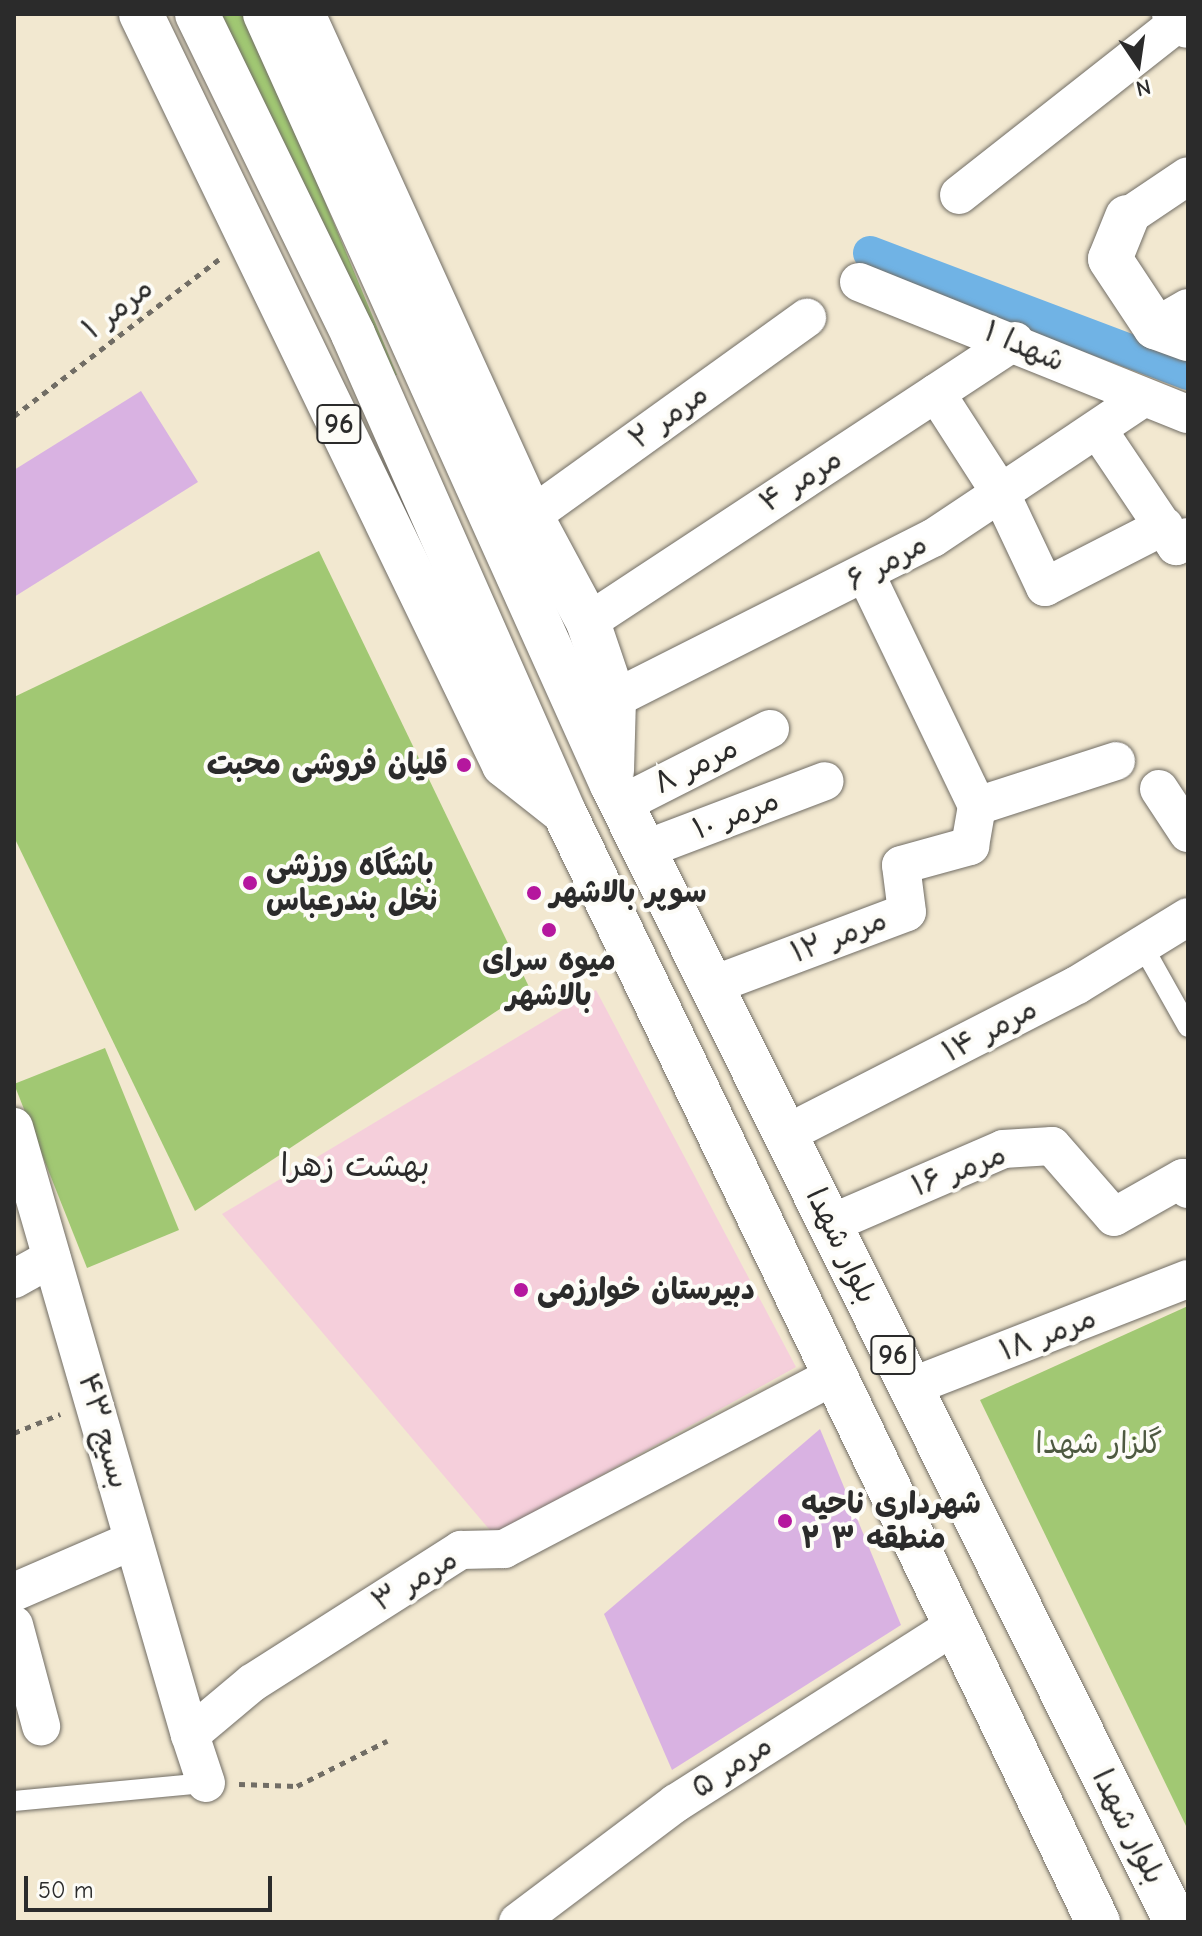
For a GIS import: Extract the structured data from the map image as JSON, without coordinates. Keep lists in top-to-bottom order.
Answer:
{
  "streets": {
    "main road": ["96", "بلوار شهدا"],
    "street": [
      "شهدا ۱",
      "مرمر ۲",
      "مرمر ۴",
      "مرمر ۶",
      "مرمر ۸",
      "مرمر ۱۰",
      "مرمر ۱۲",
      "مرمر ۱۴",
      "مرمر ۱۶",
      "مرمر ۱۸",
      "بسیج ۴۳",
      "مرمر ۳",
      "مرمر ۵"
    ],
    "path": ["مرمر ۱"]
  },
  "crossings": [
    ["مرمر ۱", "96"],
    ["شهدا ۱", "مرمر ۴"],
    ["شهدا ۱", "مرمر ۶"],
    ["مرمر ۲", "96"],
    ["96", "مرمر ۴"],
    ["96", "مرمر ۶"],
    ["96", "مرمر ۸"],
    ["96", "بلوار شهدا"],
    ["96", "مرمر ۳"],
    ["96", "مرمر ۵"],
    ["مرمر ۸", "بلوار شهدا"],
    ["مرمر ۱۰", "بلوار شهدا"],
    ["مرمر ۱۲", "بلوار شهدا"],
    ["مرمر ۱۴", "بلوار شهدا"],
    ["مرمر ۱۶", "بلوار شهدا"],
    ["بلوار شهدا", "مرمر ۱۸"],
    ["بسیج ۴۳", "مرمر ۳"]
  ],
  "districts": ["بهشت زهرا"],
  "parks": ["گلزار شهدا"],
  "places": [
    "قلیان فروشی محبت",
    "باشگاه ورزشی نخل بندرعباس",
    "سوپر بالاشهر",
    "میوه سرای بالاشهر",
    "دبیرستان خوارزمی",
    "شهرداری ناحیه ۲ منطقه ۳"
  ],
  "scale_bar": "50 m",
  "north": "bottom"
}
